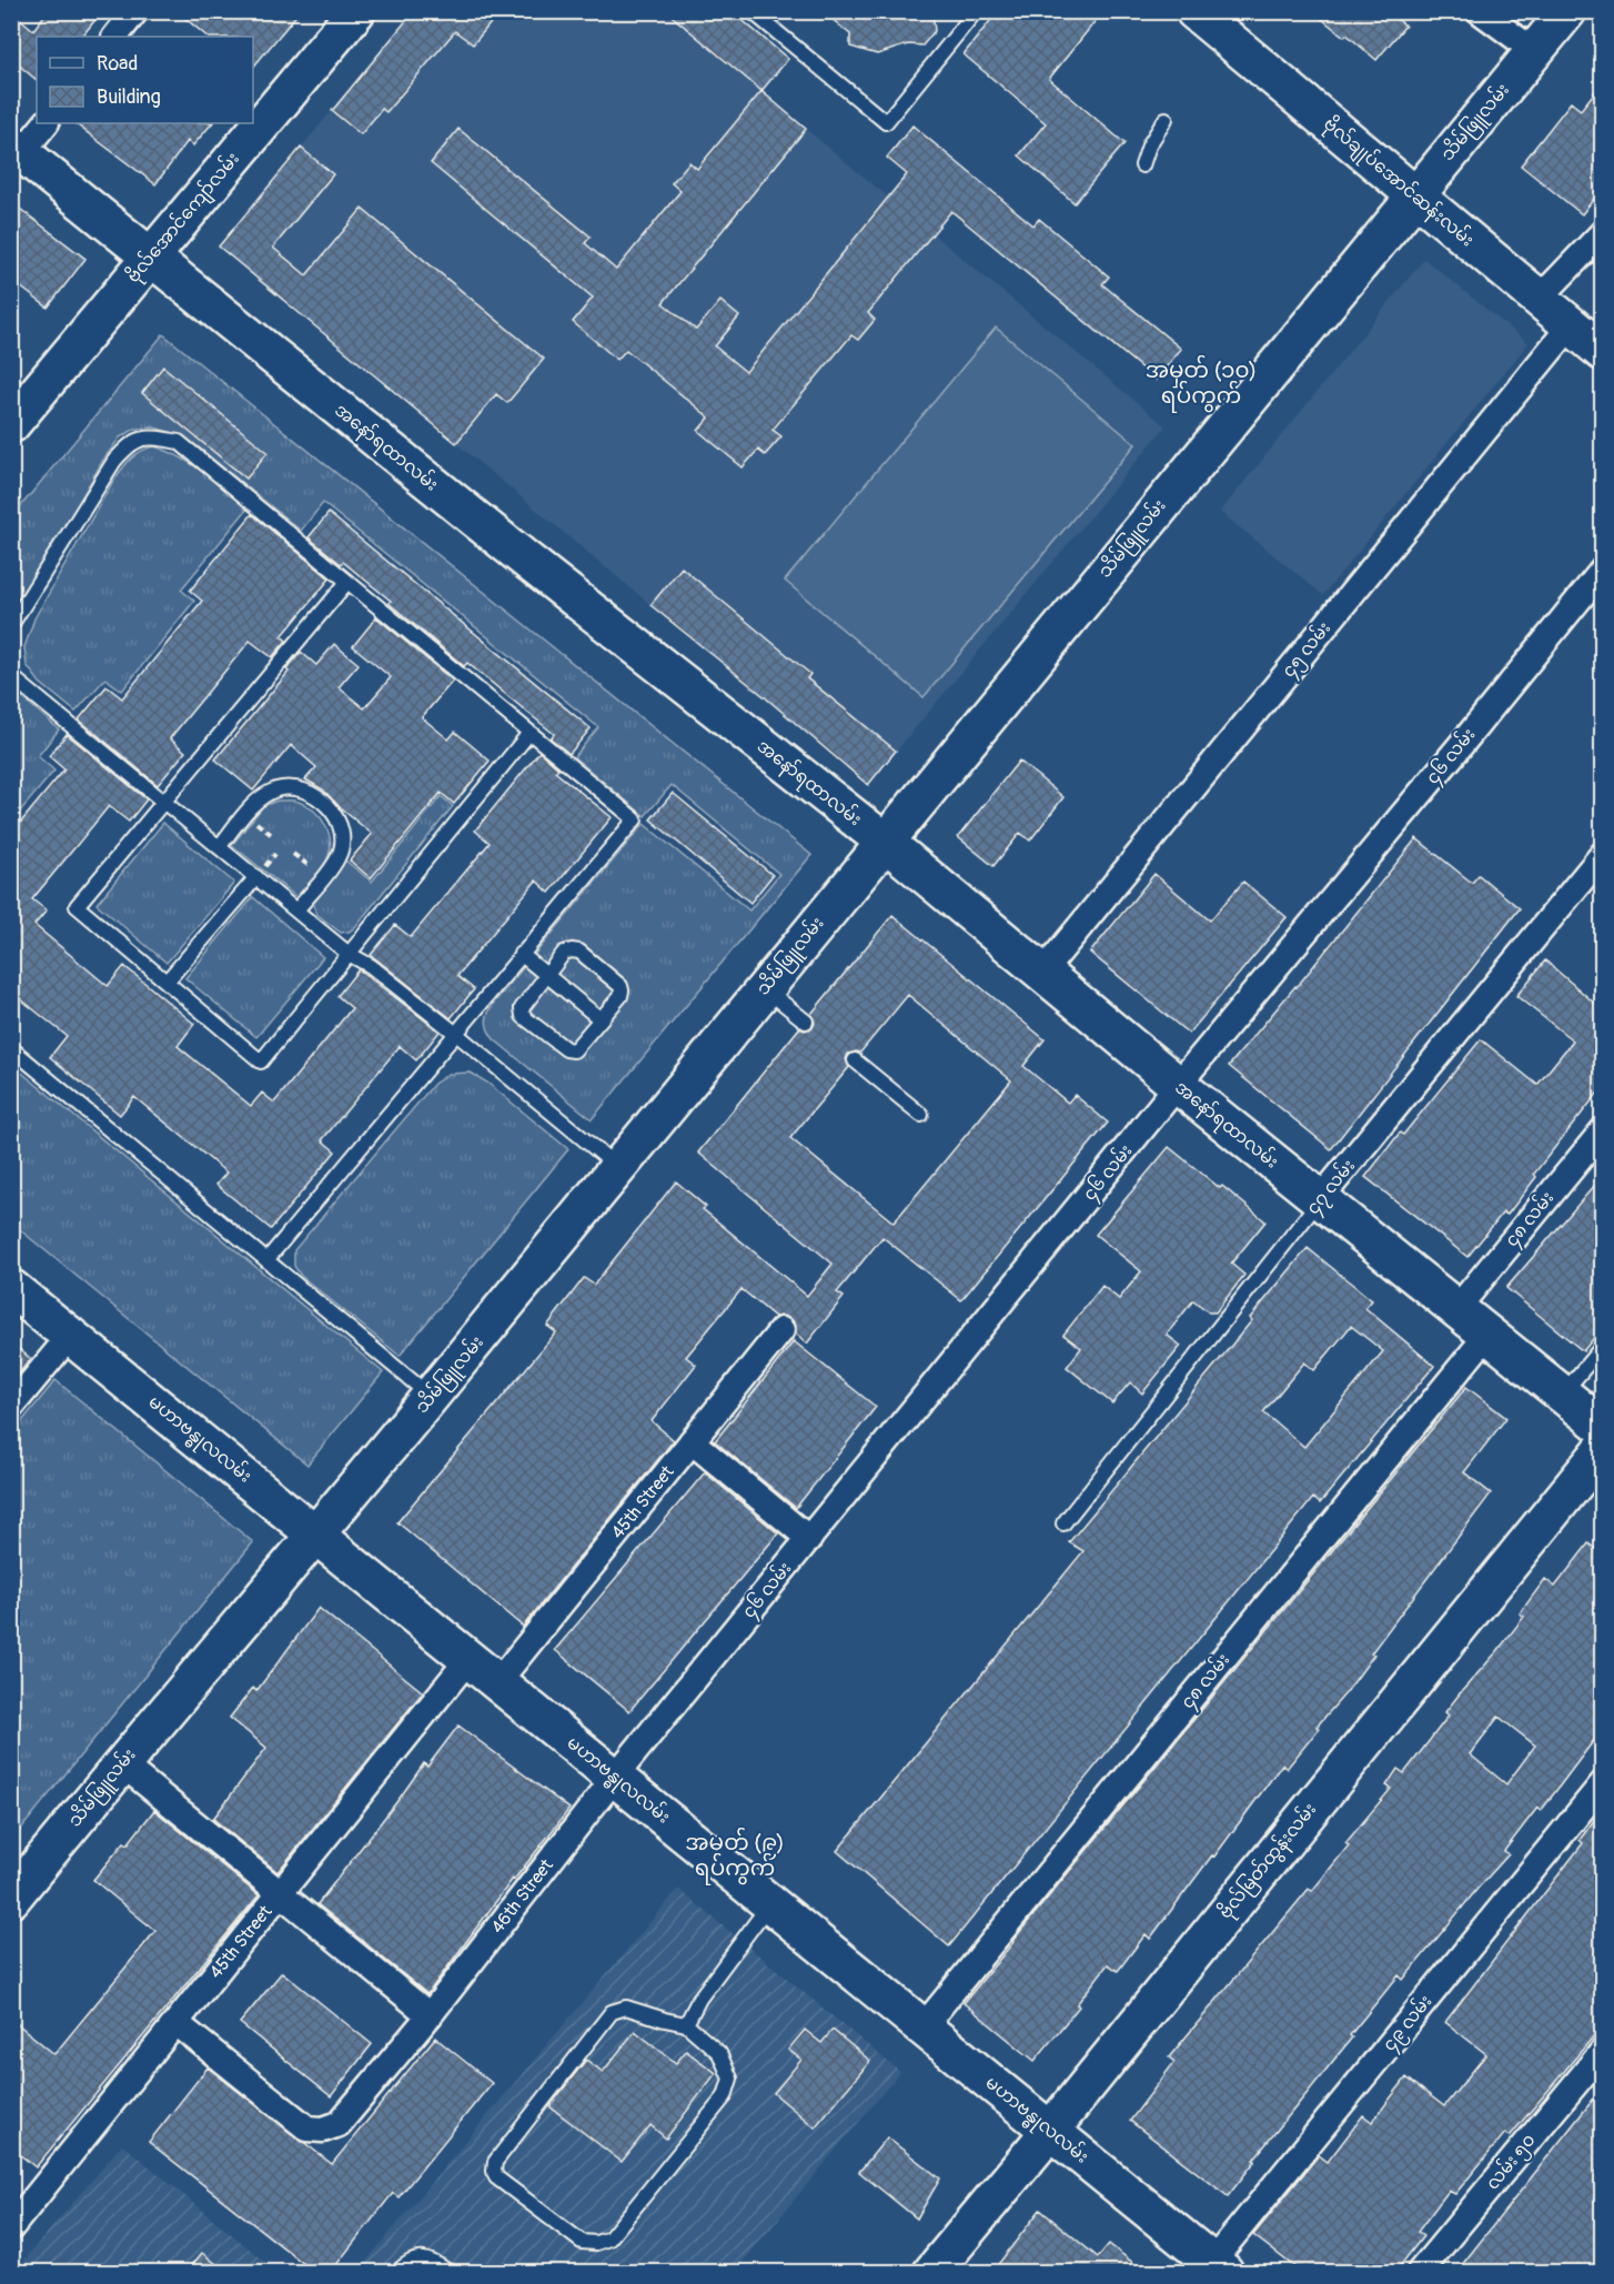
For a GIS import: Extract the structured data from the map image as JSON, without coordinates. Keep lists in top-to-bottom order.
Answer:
{
  "streets": {
    "main road": [
      "သိမ်ဖြူလမ်း",
      "ဗိုလ်ချုပ်အောင်ဆန်းလမ်း",
      "ဗိုလ်အောင်ကျော်လမ်း",
      "အနော်ရထာလမ်း",
      "မဟာဗန္ဓုလလမ်း",
      "ဗိုလ်မြတ်ထွန်းလမ်း"
    ],
    "street": [
      "၄၅ လမ်း",
      "၄၆ လမ်း",
      "၄၇ လမ်း",
      "၄၈ လမ်း",
      "45th Street",
      "46th Street",
      "၄၉ လမ်း",
      "လမ်း ၅၀"
    ]
  },
  "crossings": [
    ["သိမ်ဖြူလမ်း", "ဗိုလ်ချုပ်အောင်ဆန်းလမ်း"],
    ["သိမ်ဖြူလမ်း", "အနော်ရထာလမ်း"],
    ["သိမ်ဖြူလမ်း", "မဟာဗန္ဓုလလမ်း"],
    ["ဗိုလ်ချုပ်အောင်ဆန်းလမ်း", "၄၅ လမ်း"],
    ["ဗိုလ်အောင်ကျော်လမ်း", "အနော်ရထာလမ်း"],
    ["အနော်ရထာလမ်း", "၄၅ လမ်း"],
    ["အနော်ရထာလမ်း", "၄၆ လမ်း"],
    ["အနော်ရထာလမ်း", "၄၇ လမ်း"],
    ["အနော်ရထာလမ်း", "၄၈ လမ်း"],
    ["၄၆ လမ်း", "မဟာဗန္ဓုလလမ်း"],
    ["၄၆ လမ်း", "46th Street"],
    ["၄၈ လမ်း", "မဟာဗန္ဓုလလမ်း"],
    ["မဟာဗန္ဓုလလမ်း", "45th Street"],
    ["မဟာဗန္ဓုလလမ်း", "ဗိုလ်မြတ်ထွန်းလမ်း"],
    ["မဟာဗန္ဓုလလမ်း", "46th Street"],
    ["မဟာဗန္ဓုလလမ်း", "၄၉ လမ်း"],
    ["45th Street", "46th Street"]
  ],
  "districts": ["အမှတ် (၁၀) ရပ်ကွက်", "အမှတ် (၉) ရပ်ကွက်"],
  "legend": ["Road", "Building"]
}
